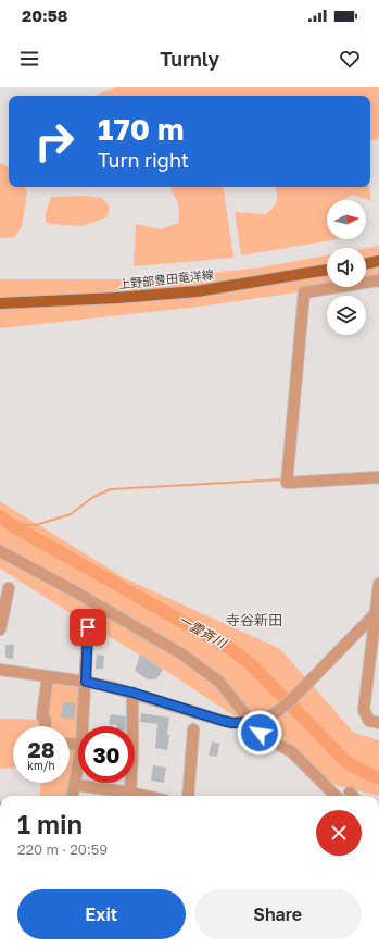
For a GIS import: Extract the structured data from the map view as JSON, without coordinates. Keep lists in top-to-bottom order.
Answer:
{
  "streets": {
    "main road": ["上野部豊田竜洋線"]
  },
  "districts": ["寺谷新田"],
  "water": ["一雲斉川"],
  "north": "right",
  "page": {
    "status": "20:58",
    "header": "Turnly",
    "turn": ["170 m", "Turn right"],
    "speed": "28 km/h",
    "limit": "30",
    "heading": ["1 min", "220 m · 20:59"],
    "buttons": ["Exit", "Share"]
  }
}
